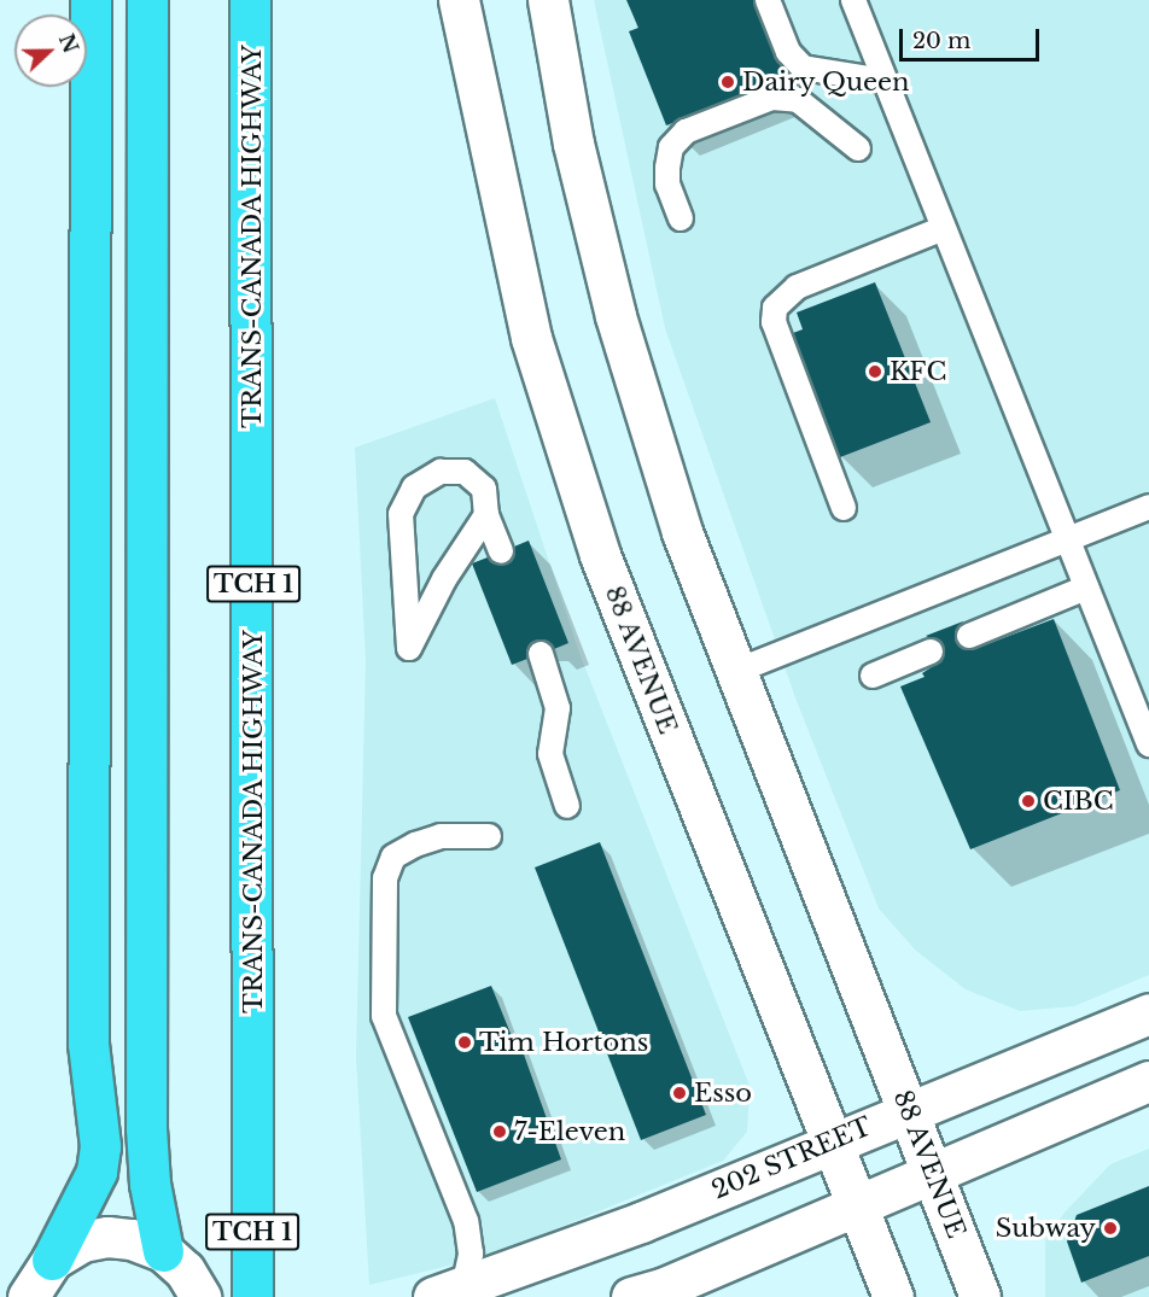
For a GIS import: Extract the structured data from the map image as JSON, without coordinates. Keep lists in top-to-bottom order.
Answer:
{
  "streets": {
    "highway": ["TRANS-CANADA HIGHWAY", "TCH 1"],
    "main road": ["88 AVENUE", "202 STREET"]
  },
  "crossings": [
    ["88 AVENUE", "202 STREET"]
  ],
  "places": [
    "Dairy Queen",
    "KFC",
    "CIBC",
    "Tim Hortons",
    "Esso",
    "7-Eleven",
    "Subway"
  ],
  "scale_bar": "20 m",
  "north": "right"
}
